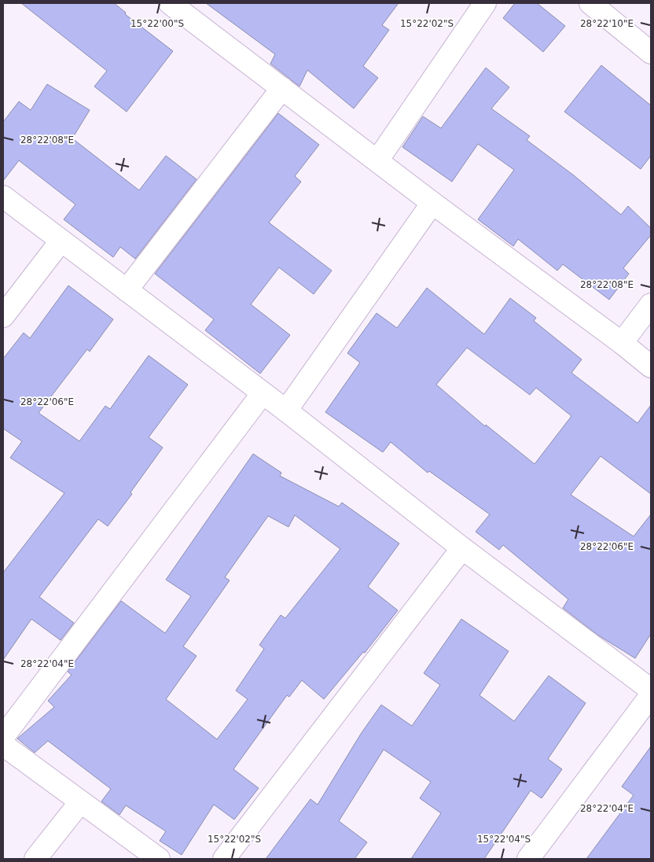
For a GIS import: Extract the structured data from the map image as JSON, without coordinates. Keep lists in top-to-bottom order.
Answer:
{
  "coordinates": [
    "28°22'10\"E",
    "15°22'00\"S",
    "15°22'02\"S",
    "28°22'08\"E",
    "28°22'06\"E",
    "28°22'04\"E",
    "15°22'04\"S"
  ]
}
